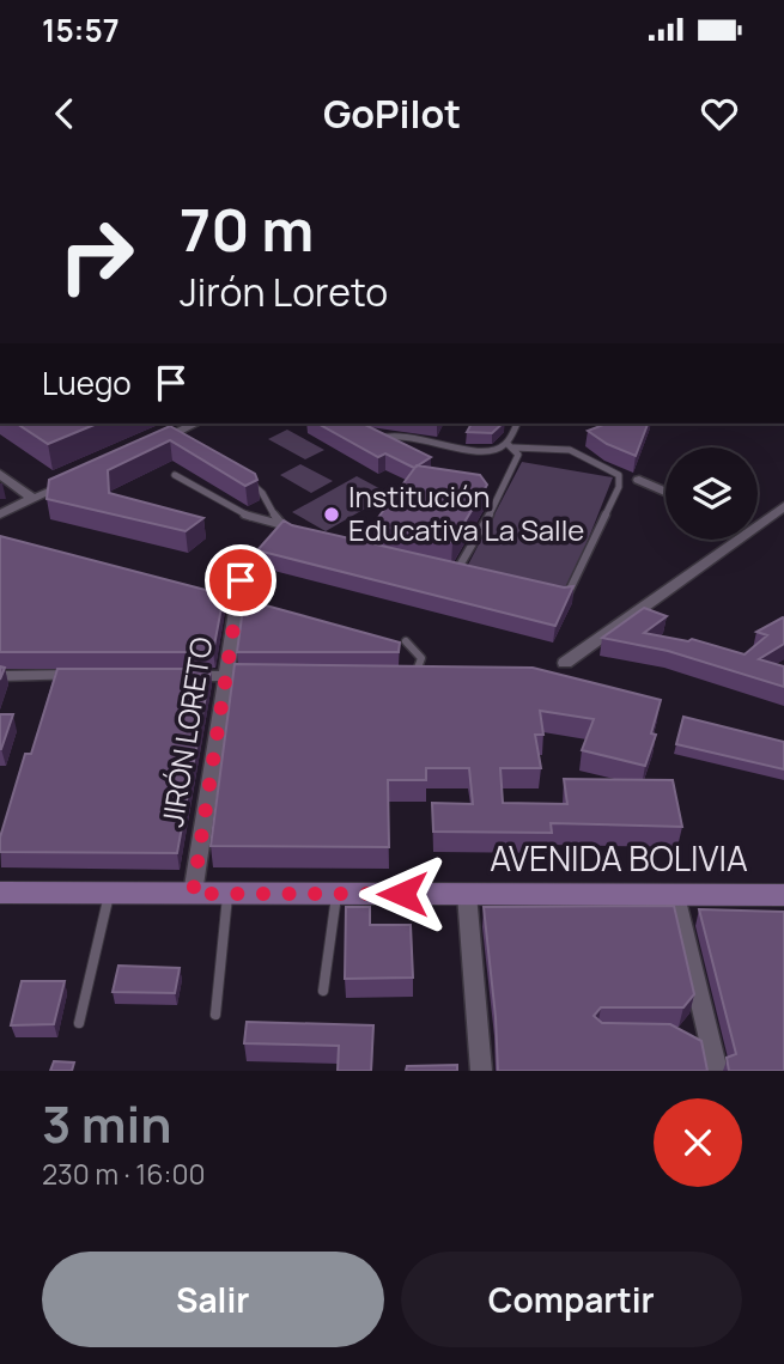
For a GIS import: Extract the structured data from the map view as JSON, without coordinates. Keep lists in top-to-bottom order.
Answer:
{
  "streets": {
    "main road": ["AVENIDA BOLIVIA"],
    "street": ["JIRÓN LORETO"]
  },
  "crossings": [
    ["JIRÓN LORETO", "AVENIDA BOLIVIA"]
  ],
  "places": ["Institución Educativa La Salle"],
  "page": {
    "status": "15:57",
    "header": "GoPilot",
    "turn": ["70 m", "Jirón Loreto"],
    "then": "Luego",
    "heading": ["3 min", "230 m · 16:00"],
    "buttons": ["Salir", "Compartir"]
  }
}
